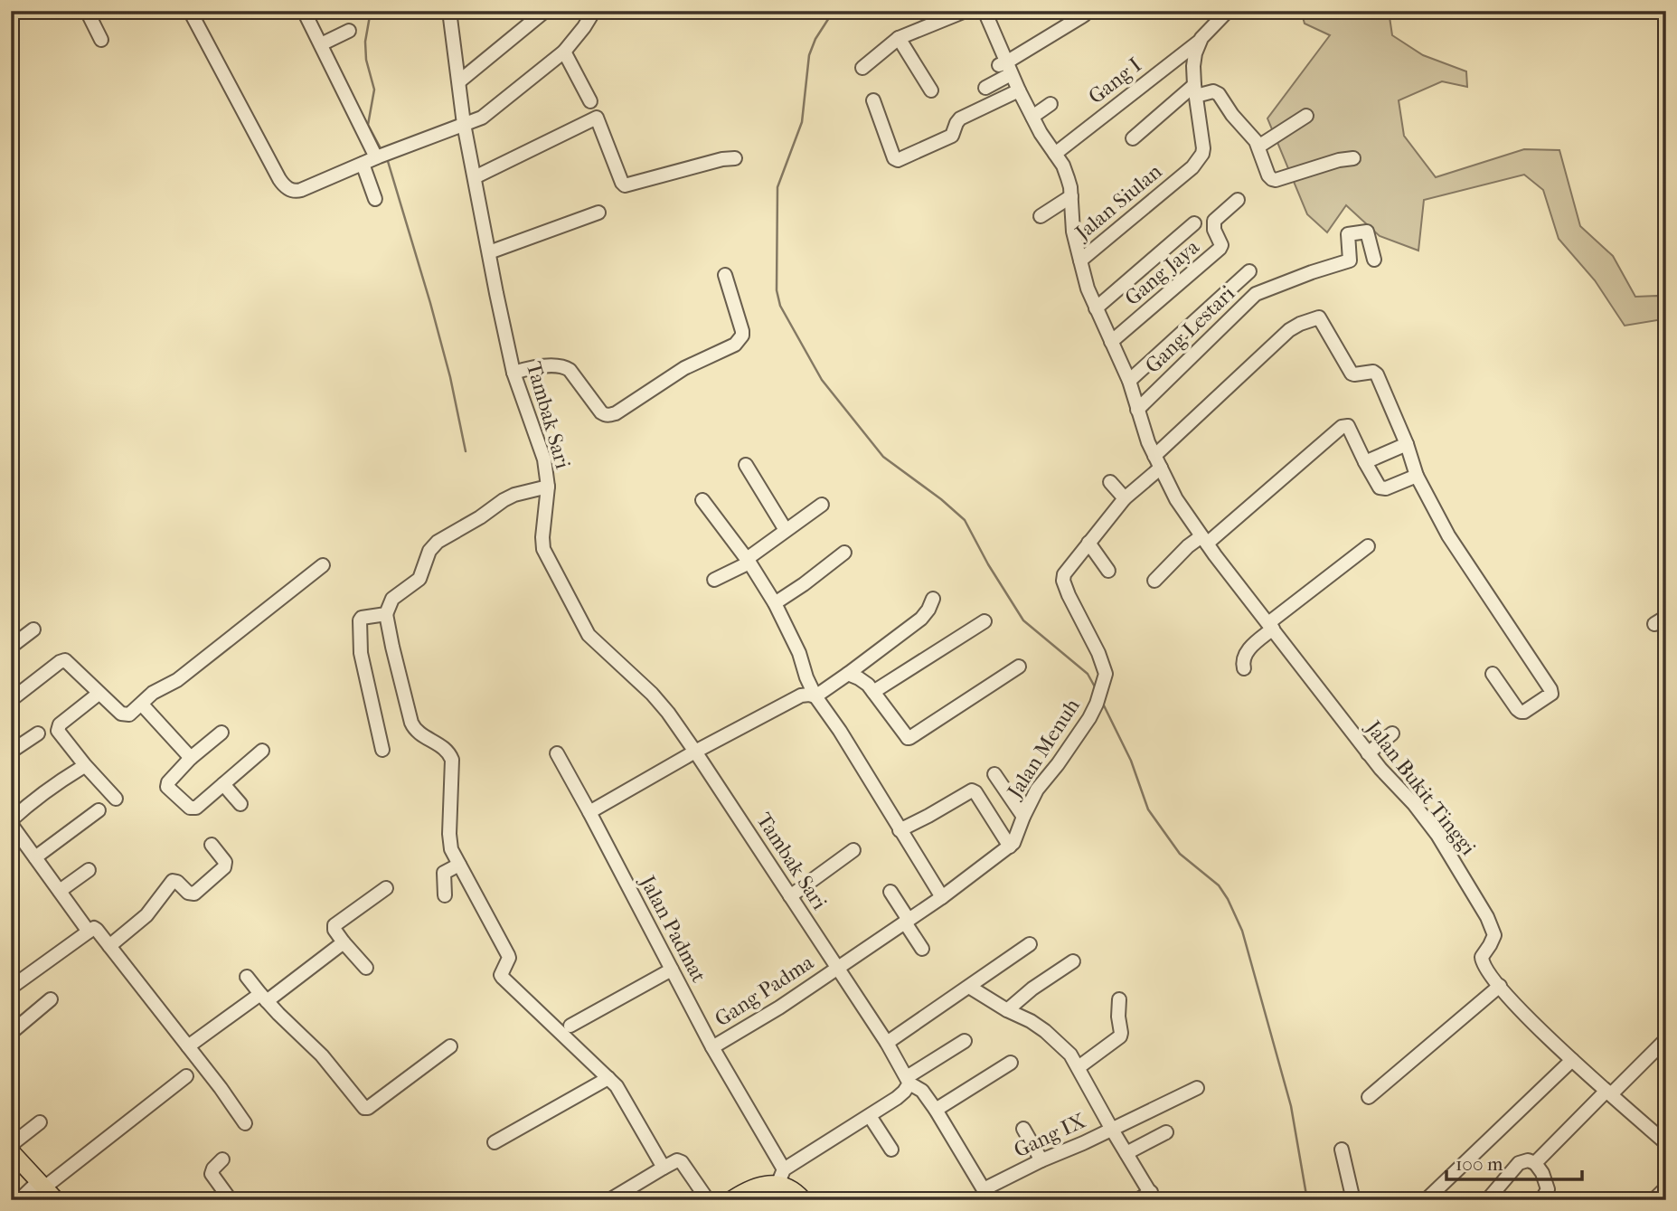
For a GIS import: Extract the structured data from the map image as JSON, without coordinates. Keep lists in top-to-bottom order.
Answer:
{
  "streets": {
    "street": [
      "Gang I",
      "Jalan Siulan",
      "Gang Jaya",
      "Gang Lestari",
      "Tambak Sari",
      "Jalan Menuh",
      "Jalan Bukit Tinggi",
      "Jalan Padmat",
      "Gang Padma",
      "Gang IX"
    ]
  },
  "crossings": [
    ["Gang I", "Jalan Siulan"],
    ["Jalan Siulan", "Gang Jaya"],
    ["Jalan Siulan", "Gang Lestari"],
    ["Jalan Siulan", "Jalan Menuh"],
    ["Jalan Siulan", "Jalan Bukit Tinggi"],
    ["Tambak Sari", "Jalan Menuh"],
    ["Tambak Sari", "Gang Padma"],
    ["Tambak Sari", "Gang IX"],
    ["Jalan Menuh", "Jalan Bukit Tinggi"],
    ["Jalan Menuh", "Gang Padma"],
    ["Jalan Padmat", "Gang Padma"]
  ],
  "scale_bar": "100 m"
}
